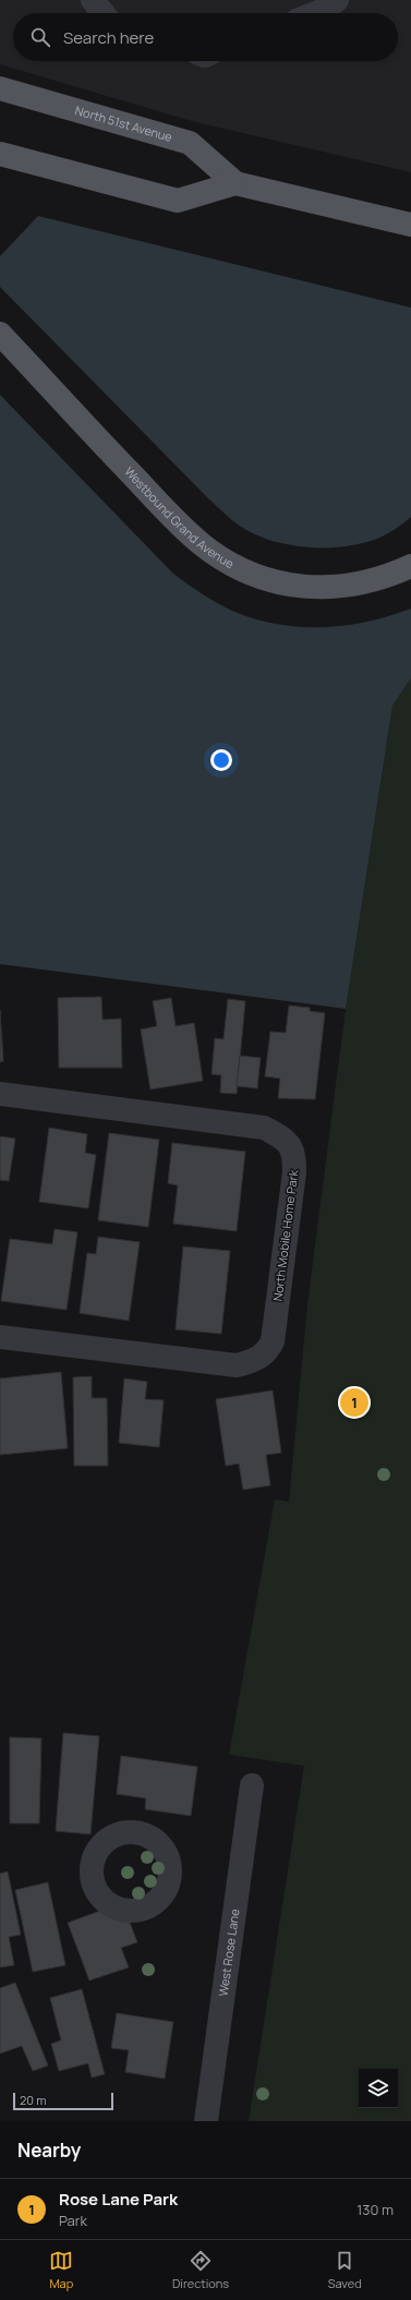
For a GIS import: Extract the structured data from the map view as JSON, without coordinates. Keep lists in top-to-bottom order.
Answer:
{
  "streets": {
    "main road": ["North 51st Avenue", "Westbound Grand Avenue"],
    "street": ["North Mobile Home Park", "West Rose Lane"]
  },
  "scale_bar": "20 m",
  "page": {
    "search": "Search here",
    "pins": "1",
    "scale": "20 m",
    "heading": "Nearby",
    "list": [
      {
        "mark": "1",
        "name": "Rose Lane Park",
        "note": "Park",
        "value": "130 m"
      }
    ],
    "nav": ["Map", "Directions", "Saved"]
  }
}
